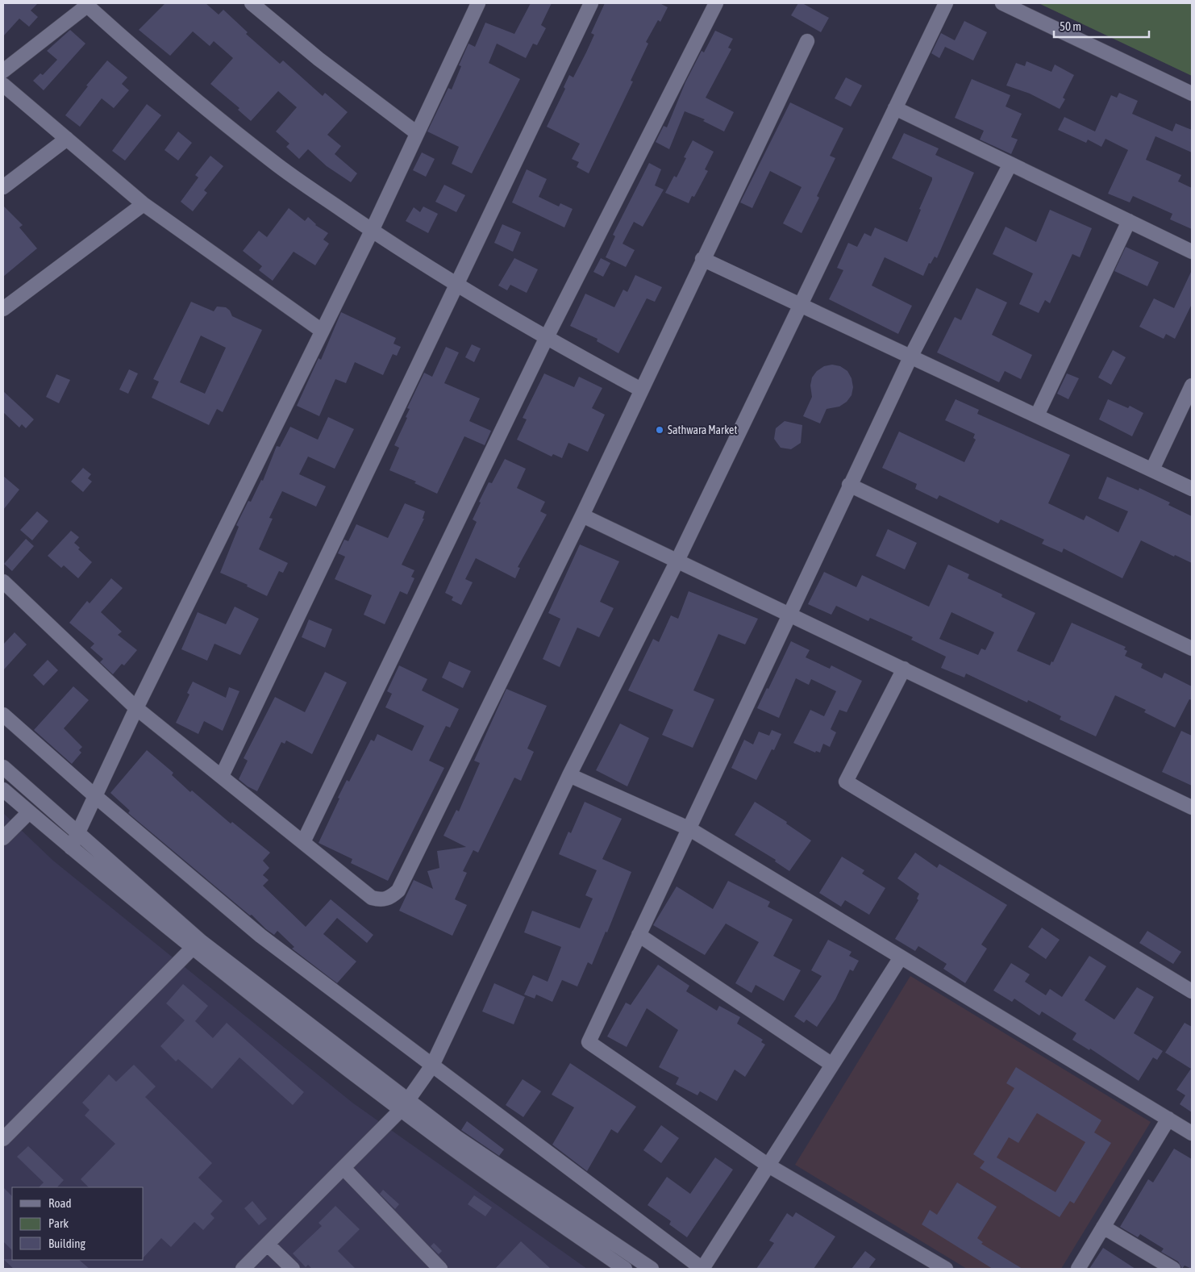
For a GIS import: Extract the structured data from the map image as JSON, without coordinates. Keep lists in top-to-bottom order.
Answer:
{
  "places": ["Sathwara Market"],
  "legend": ["Road", "Park", "Building"],
  "scale_bar": "50 m"
}
